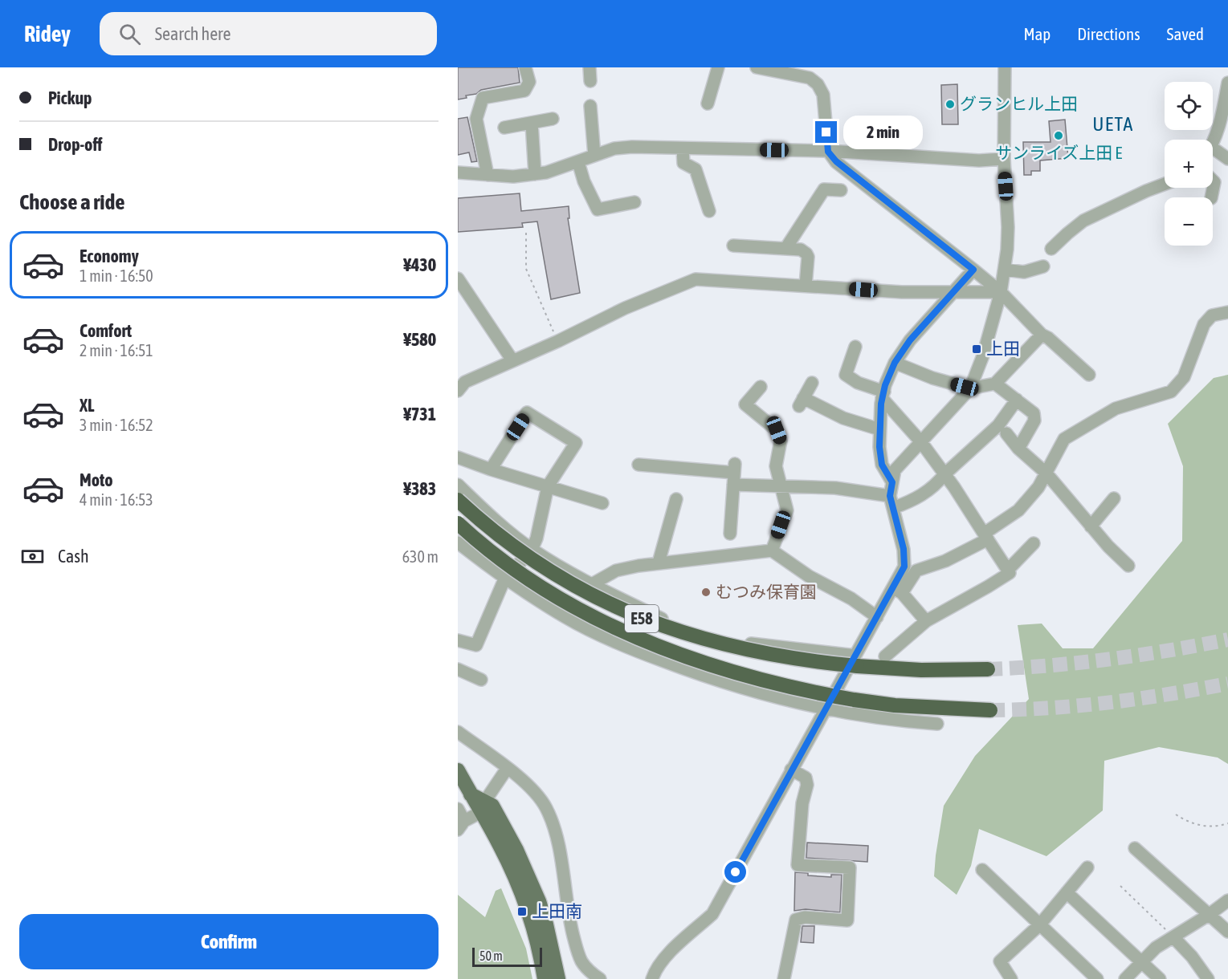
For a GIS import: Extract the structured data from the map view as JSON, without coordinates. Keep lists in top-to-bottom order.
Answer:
{
  "streets": {
    "highway": ["E58"]
  },
  "districts": ["UETA"],
  "places": {
    "other": ["グランヒル上田", "サンライズ上田 E", "むつみ保育園"],
    "transit": ["上田", "上田南"]
  },
  "scale_bar": "50 m",
  "page": {
    "header": "Ridey",
    "search": "Search here",
    "nav": ["Map", "Directions", "Saved"],
    "banner": ["Pickup", "Drop-off"],
    "map_buttons": ["+", "−"],
    "bubble": "2 min",
    "heading": "Choose a ride",
    "list": [
      {
        "name": "Economy",
        "note": "1 min · 16:50",
        "value": "¥430"
      },
      {
        "name": "Comfort",
        "note": "2 min · 16:51",
        "value": "¥580"
      },
      {
        "name": "XL",
        "note": "3 min · 16:52",
        "value": "¥731"
      },
      {
        "name": "Moto",
        "note": "4 min · 16:53",
        "value": "¥383"
      }
    ],
    "pay": ["Cash", "630 m"],
    "buttons": "Confirm",
    "scale": "50 m"
  }
}
